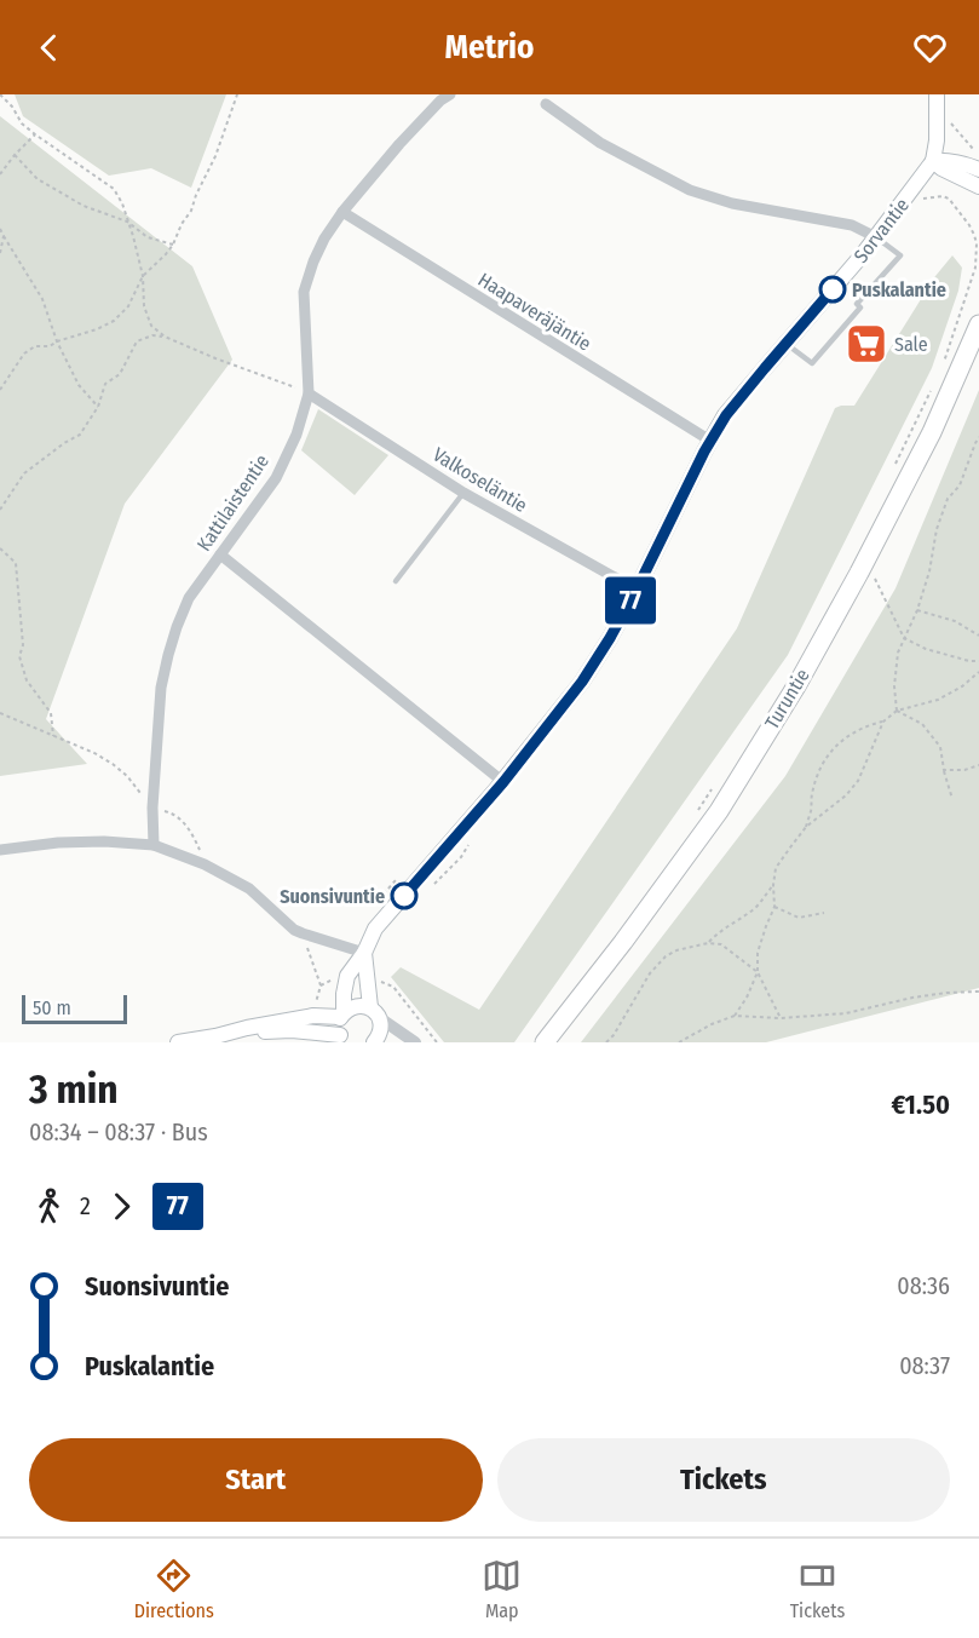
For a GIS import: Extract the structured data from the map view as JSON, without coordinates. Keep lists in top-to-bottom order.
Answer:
{
  "streets": {
    "highway": ["Turuntie"],
    "main road": ["Sorvantie"],
    "street": ["Haapaveräjäntie", "Valkoseläntie", "Kattilaistentie"]
  },
  "crossings": [
    ["Sorvantie", "Haapaveräjäntie"],
    ["Sorvantie", "Valkoseläntie"],
    ["Haapaveräjäntie", "Kattilaistentie"],
    ["Valkoseläntie", "Kattilaistentie"]
  ],
  "places": {
    "other": ["Puskalantie", "Suonsivuntie"],
    "supermarket": ["Sale"]
  },
  "lines": ["bus line 77"],
  "scale_bar": "50 m",
  "page": {
    "header": "Metrio",
    "on_map": "77",
    "scale": "50 m",
    "heading": ["3 min", "08:34 – 08:37 · Bus", "€1.50"],
    "legs": ["2", "77"],
    "list": [
      {
        "name": "Suonsivuntie",
        "value": "08:36"
      },
      {
        "name": "Puskalantie",
        "value": "08:37"
      }
    ],
    "buttons": ["Start", "Tickets"],
    "tabs": ["Directions", "Map", "Tickets"]
  }
}
